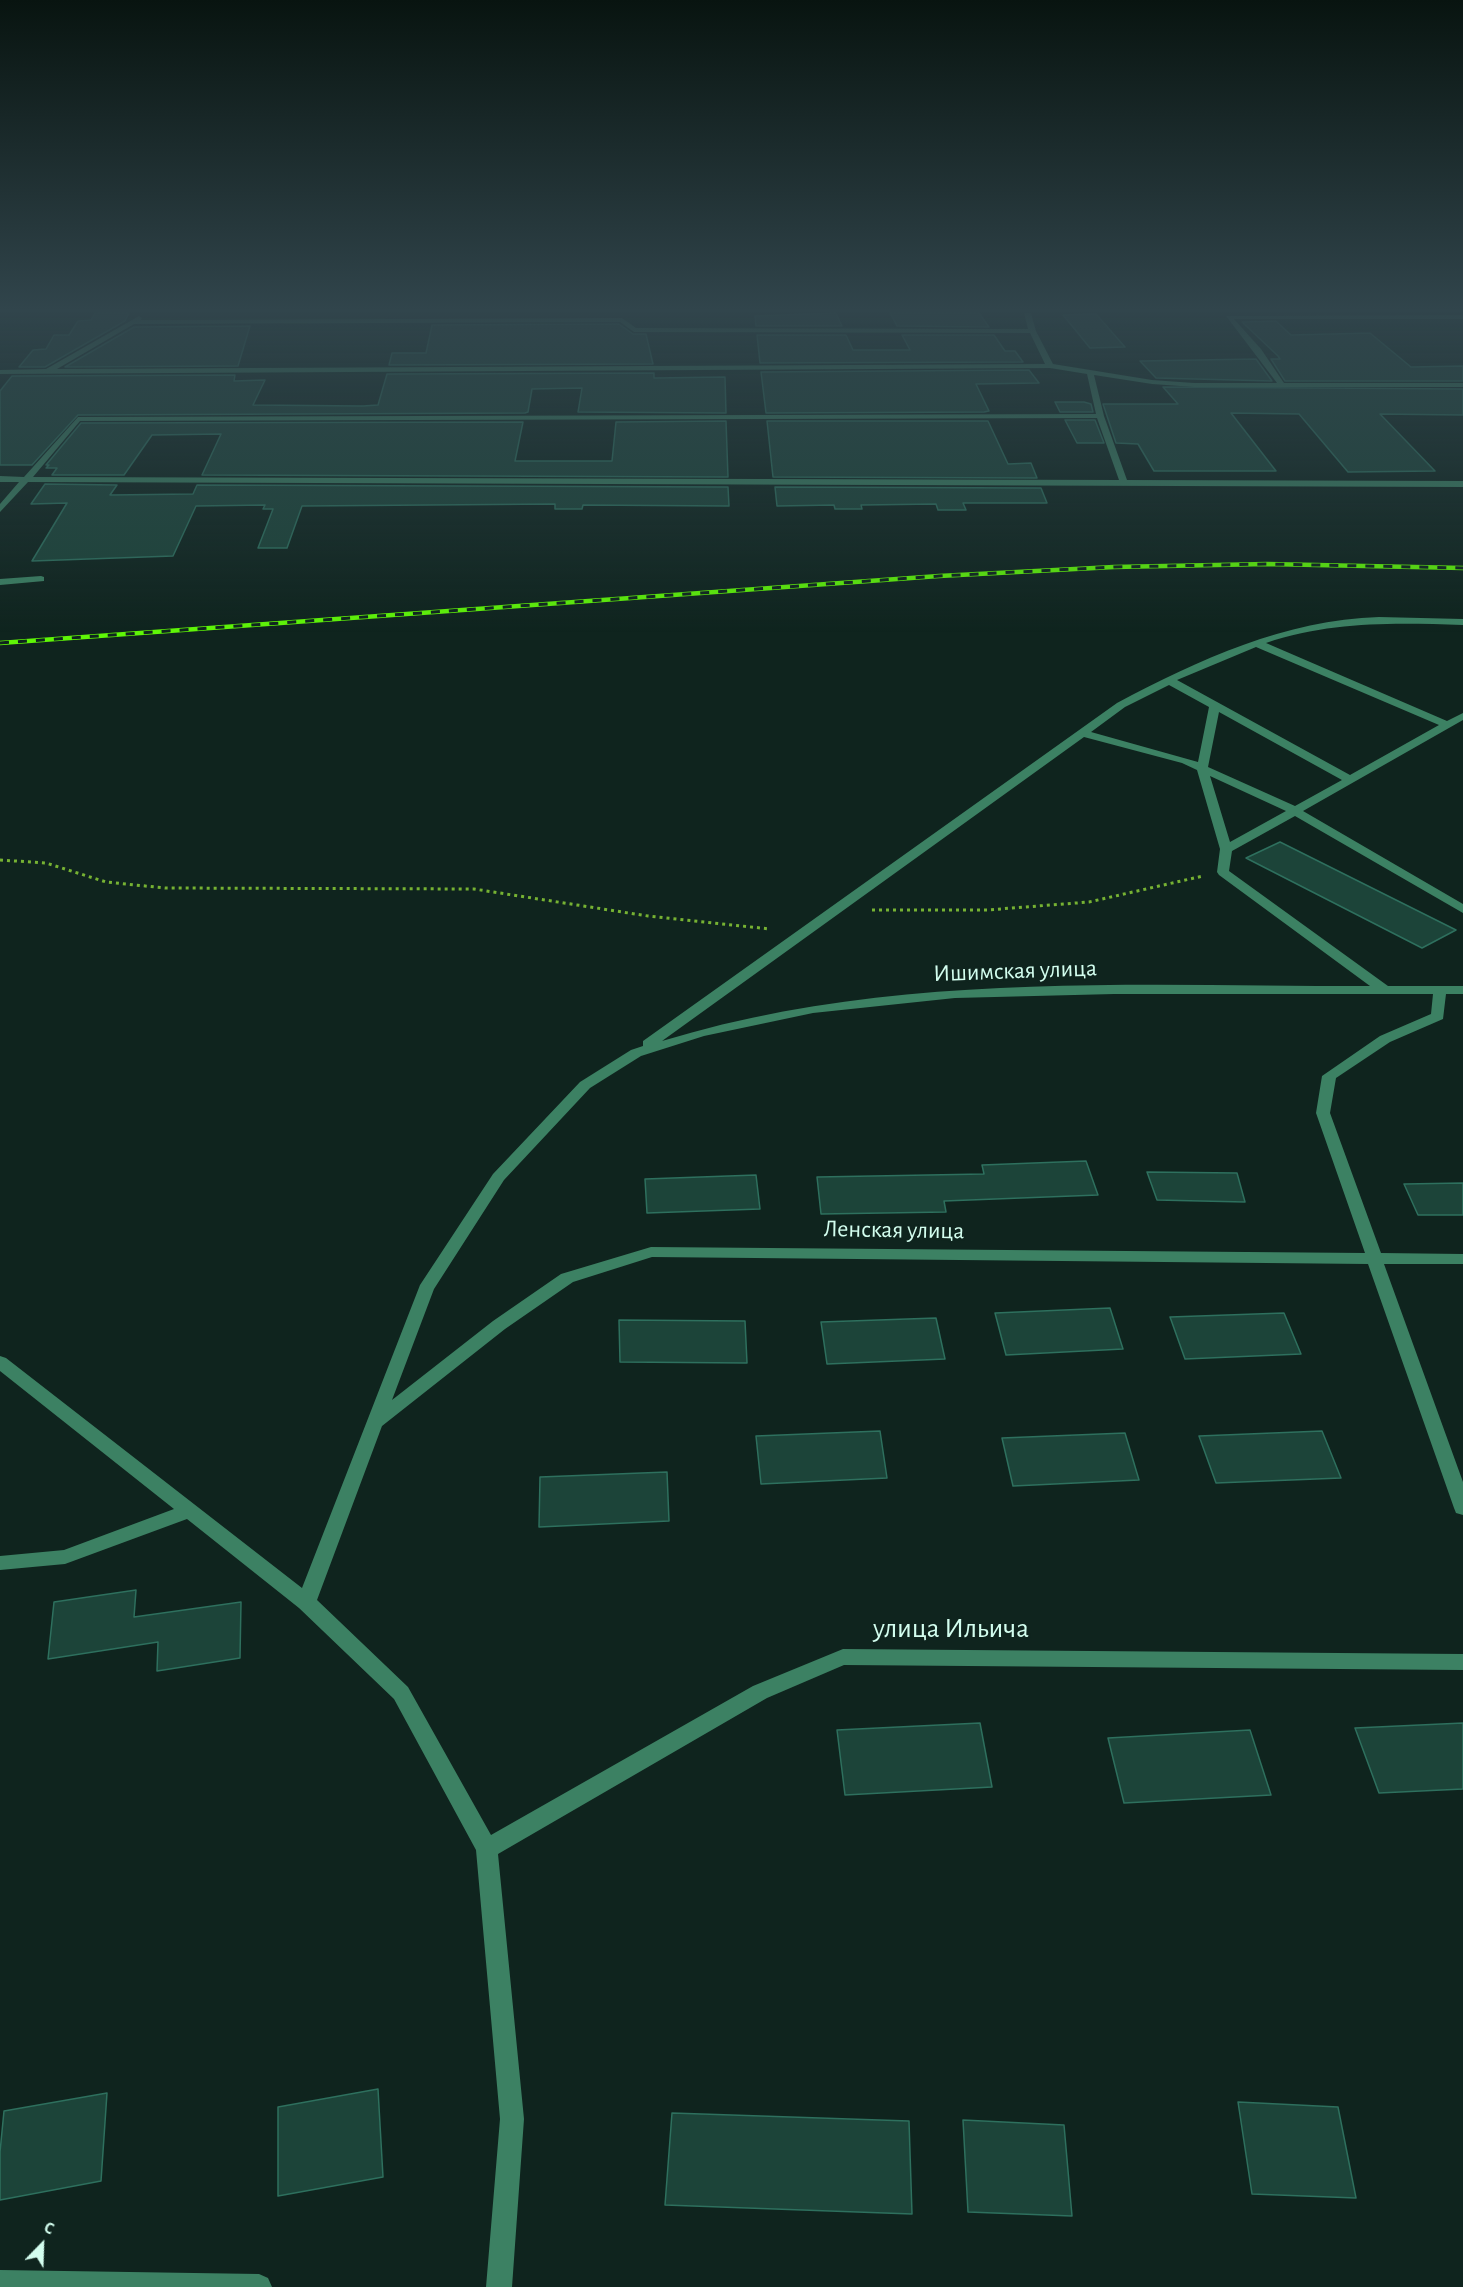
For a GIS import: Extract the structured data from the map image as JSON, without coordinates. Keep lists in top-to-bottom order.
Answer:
{
  "streets": {
    "street": ["Ишимская улица", "Ленская улица", "улица Ильича"]
  },
  "crossings": [
    ["Ишимская улица", "Ленская улица"]
  ],
  "north": "top right"
}
